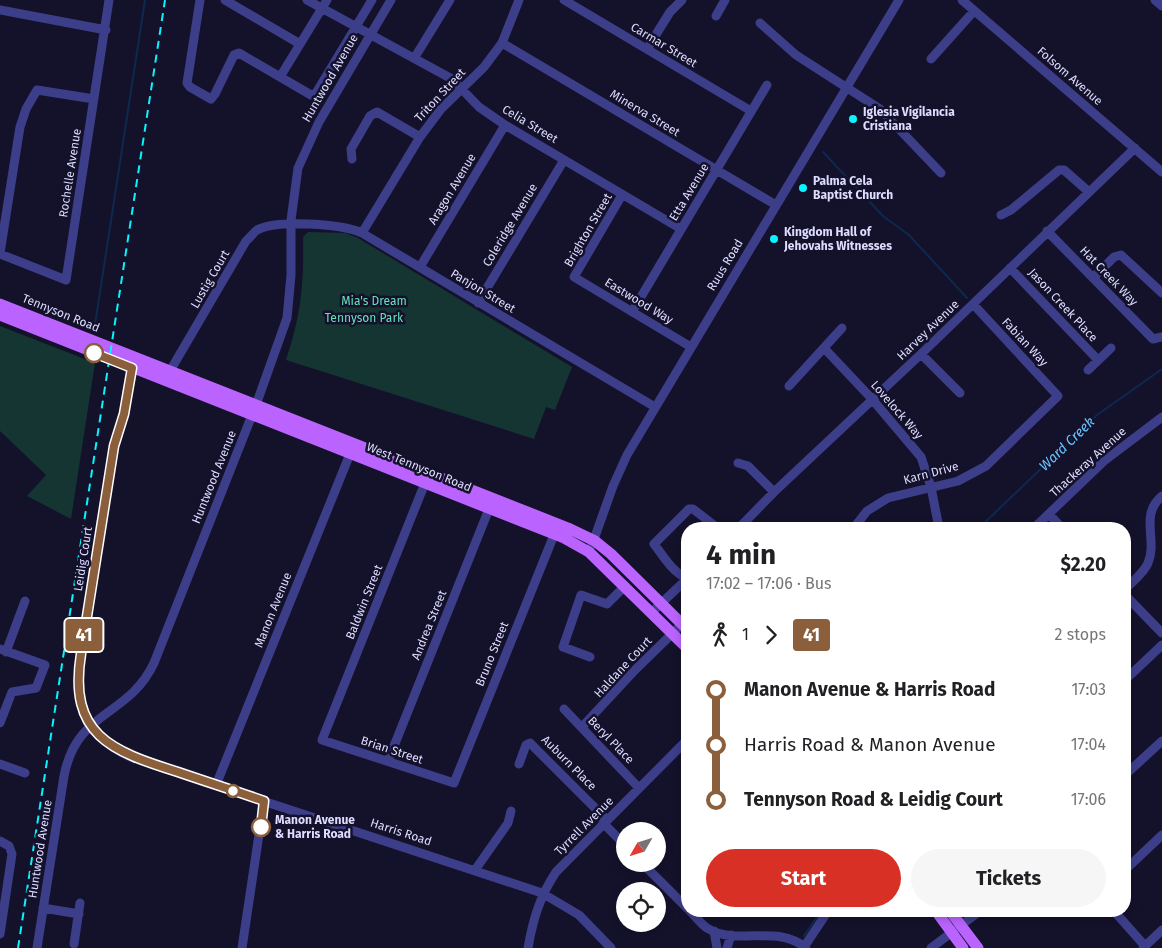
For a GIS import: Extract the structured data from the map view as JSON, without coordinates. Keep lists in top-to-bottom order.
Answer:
{
  "streets": {
    "main road": ["Tennyson Road", "West Tennyson Road"],
    "street": [
      "Carmar Street",
      "Folsom Avenue",
      "Huntwood Avenue",
      "Triton Street",
      "Minerva Street",
      "Celia Street",
      "Rochelle Avenue",
      "Aragon Avenue",
      "Etta Avenue",
      "Coleridge Avenue",
      "Brighton Street",
      "Ruus Road",
      "Hat Creek Way",
      "Lustig Court",
      "Panjon Street",
      "Eastwood Way",
      "Jason Creek Place",
      "Harvey Avenue",
      "Fabian Way",
      "Lovelock Way",
      "Thackeray Avenue",
      "Karn Drive",
      "Leidig Court",
      "Baldwin Street",
      "Manon Avenue",
      "Andrea Street",
      "Bruno Street",
      "Haldane Court",
      "Beryl Place",
      "Brian Street",
      "Auburn Place",
      "Tyrrell Avenue",
      "Harris Road"
    ]
  },
  "crossings": [
    ["Carmar Street", "Etta Avenue"],
    ["Folsom Avenue", "Harvey Avenue"],
    ["Huntwood Avenue", "Celia Street"],
    ["Huntwood Avenue", "Lustig Court"],
    ["Huntwood Avenue", "Panjon Street"],
    ["Huntwood Avenue", "West Tennyson Road"],
    ["Huntwood Avenue", "Leidig Court"],
    ["Huntwood Avenue", "Harris Road"],
    ["Triton Street", "Minerva Street"],
    ["Triton Street", "Celia Street"],
    ["Triton Street", "Panjon Street"],
    ["Minerva Street", "Etta Avenue"],
    ["Minerva Street", "Ruus Road"],
    ["Celia Street", "Aragon Avenue"],
    ["Celia Street", "Etta Avenue"],
    ["Celia Street", "Coleridge Avenue"],
    ["Celia Street", "Brighton Street"],
    ["Aragon Avenue", "Panjon Street"],
    ["Etta Avenue", "Eastwood Way"],
    ["Coleridge Avenue", "Panjon Street"],
    ["Brighton Street", "Eastwood Way"],
    ["Ruus Road", "Panjon Street"],
    ["Ruus Road", "Eastwood Way"],
    ["Ruus Road", "West Tennyson Road"],
    ["Hat Creek Way", "Harvey Avenue"],
    ["Lustig Court", "Panjon Street"],
    ["Lustig Court", "West Tennyson Road"],
    ["Jason Creek Place", "Harvey Avenue"],
    ["Tennyson Road", "West Tennyson Road"],
    ["Harvey Avenue", "Fabian Way"],
    ["Harvey Avenue", "Lovelock Way"],
    ["Fabian Way", "Karn Drive"],
    ["Lovelock Way", "Karn Drive"],
    ["West Tennyson Road", "Leidig Court"],
    ["West Tennyson Road", "Baldwin Street"],
    ["West Tennyson Road", "Manon Avenue"],
    ["West Tennyson Road", "Andrea Street"],
    ["West Tennyson Road", "Bruno Street"],
    ["West Tennyson Road", "Haldane Court"],
    ["Leidig Court", "Harris Road"],
    ["Baldwin Street", "Brian Street"],
    ["Manon Avenue", "Harris Road"],
    ["Andrea Street", "Brian Street"],
    ["Bruno Street", "Brian Street"],
    ["Haldane Court", "Beryl Place"],
    ["Beryl Place", "Tyrrell Avenue"],
    ["Auburn Place", "Tyrrell Avenue"],
    ["Tyrrell Avenue", "Harris Road"]
  ],
  "water": ["Ward Creek"],
  "parks": ["Mia's Dream", "Tennyson Park"],
  "places": [
    "Iglesia Vigilancia Cristiana",
    "Palma Cela Baptist Church",
    "Kingdom Hall of Jehovahs Witnesses",
    "Manon Avenue & Harris Road"
  ],
  "lines": ["bus line 41"],
  "north": "bottom left",
  "page": {
    "on_map": "41",
    "heading": ["4 min", "17:02 – 17:06 · Bus", "$2.20"],
    "legs": ["1", "41", "2 stops"],
    "list": [
      {
        "name": "Manon Avenue & Harris Road",
        "value": "17:03"
      },
      {
        "name": "Harris Road & Manon Avenue",
        "value": "17:04"
      },
      {
        "name": "Tennyson Road & Leidig Court",
        "value": "17:06"
      }
    ],
    "buttons": ["Start", "Tickets"]
  }
}
